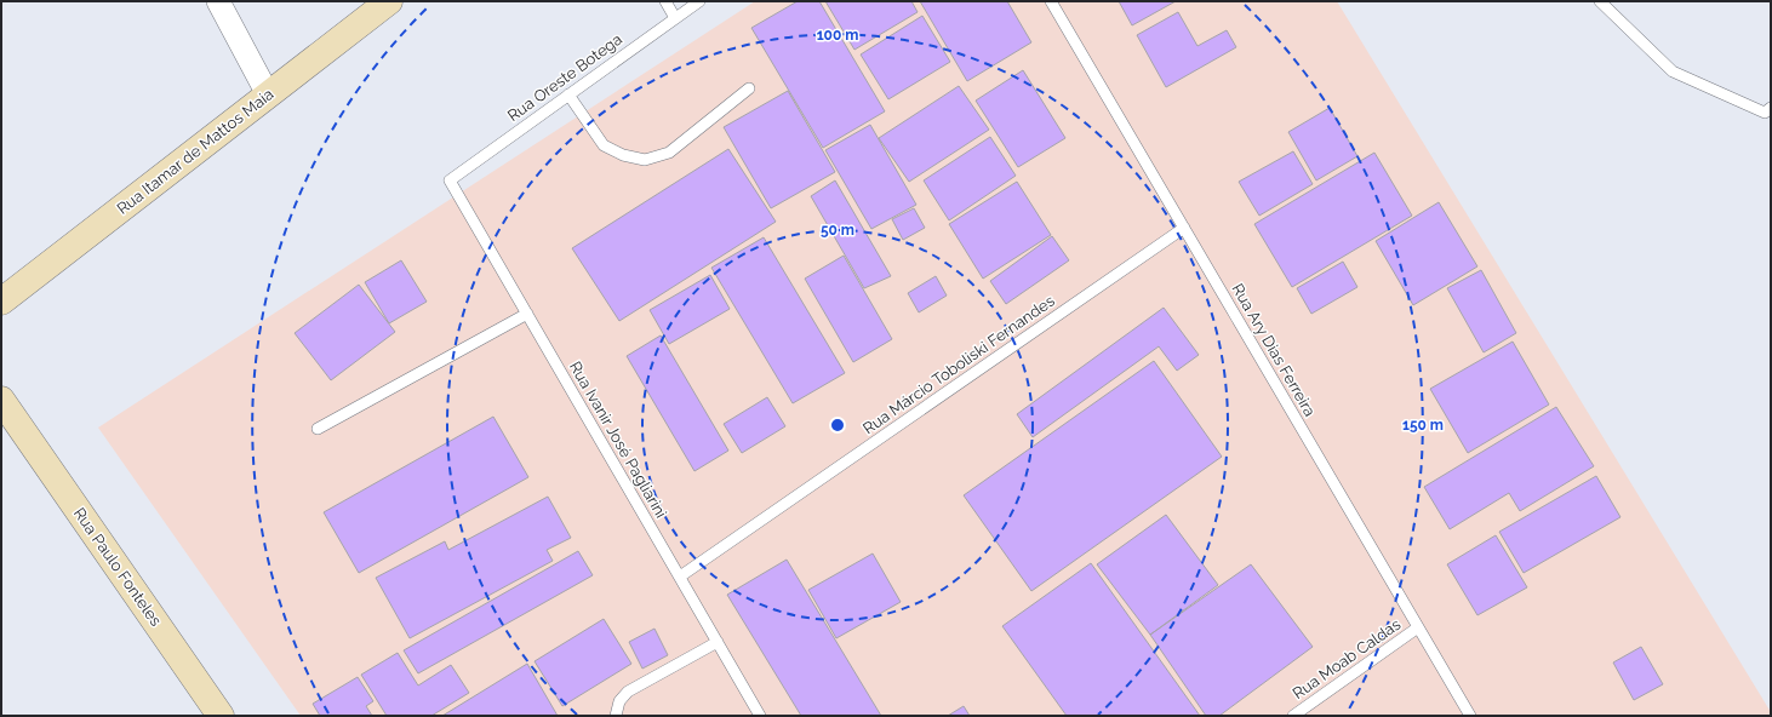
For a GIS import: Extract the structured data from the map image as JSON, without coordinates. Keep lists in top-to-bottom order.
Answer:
{
  "streets": {
    "street": ["Rua Itamar de Mattos Maia", "Rua Paulo Fonteles"],
    "lane": [
      "Rua Oreste Botega",
      "Rua Ary Dias Ferreira",
      "Rua Márcio Toboliski Fernandes",
      "Rua Ivanir José Pagliarini",
      "Rua Moab Caldas"
    ]
  },
  "crossings": [
    ["Rua Oreste Botega", "Rua Ivanir José Pagliarini"],
    ["Rua Ary Dias Ferreira", "Rua Márcio Toboliski Fernandes"],
    ["Rua Ary Dias Ferreira", "Rua Moab Caldas"],
    ["Rua Márcio Toboliski Fernandes", "Rua Ivanir José Pagliarini"]
  ],
  "rings": ["100 m", "50 m", "150 m"]
}
